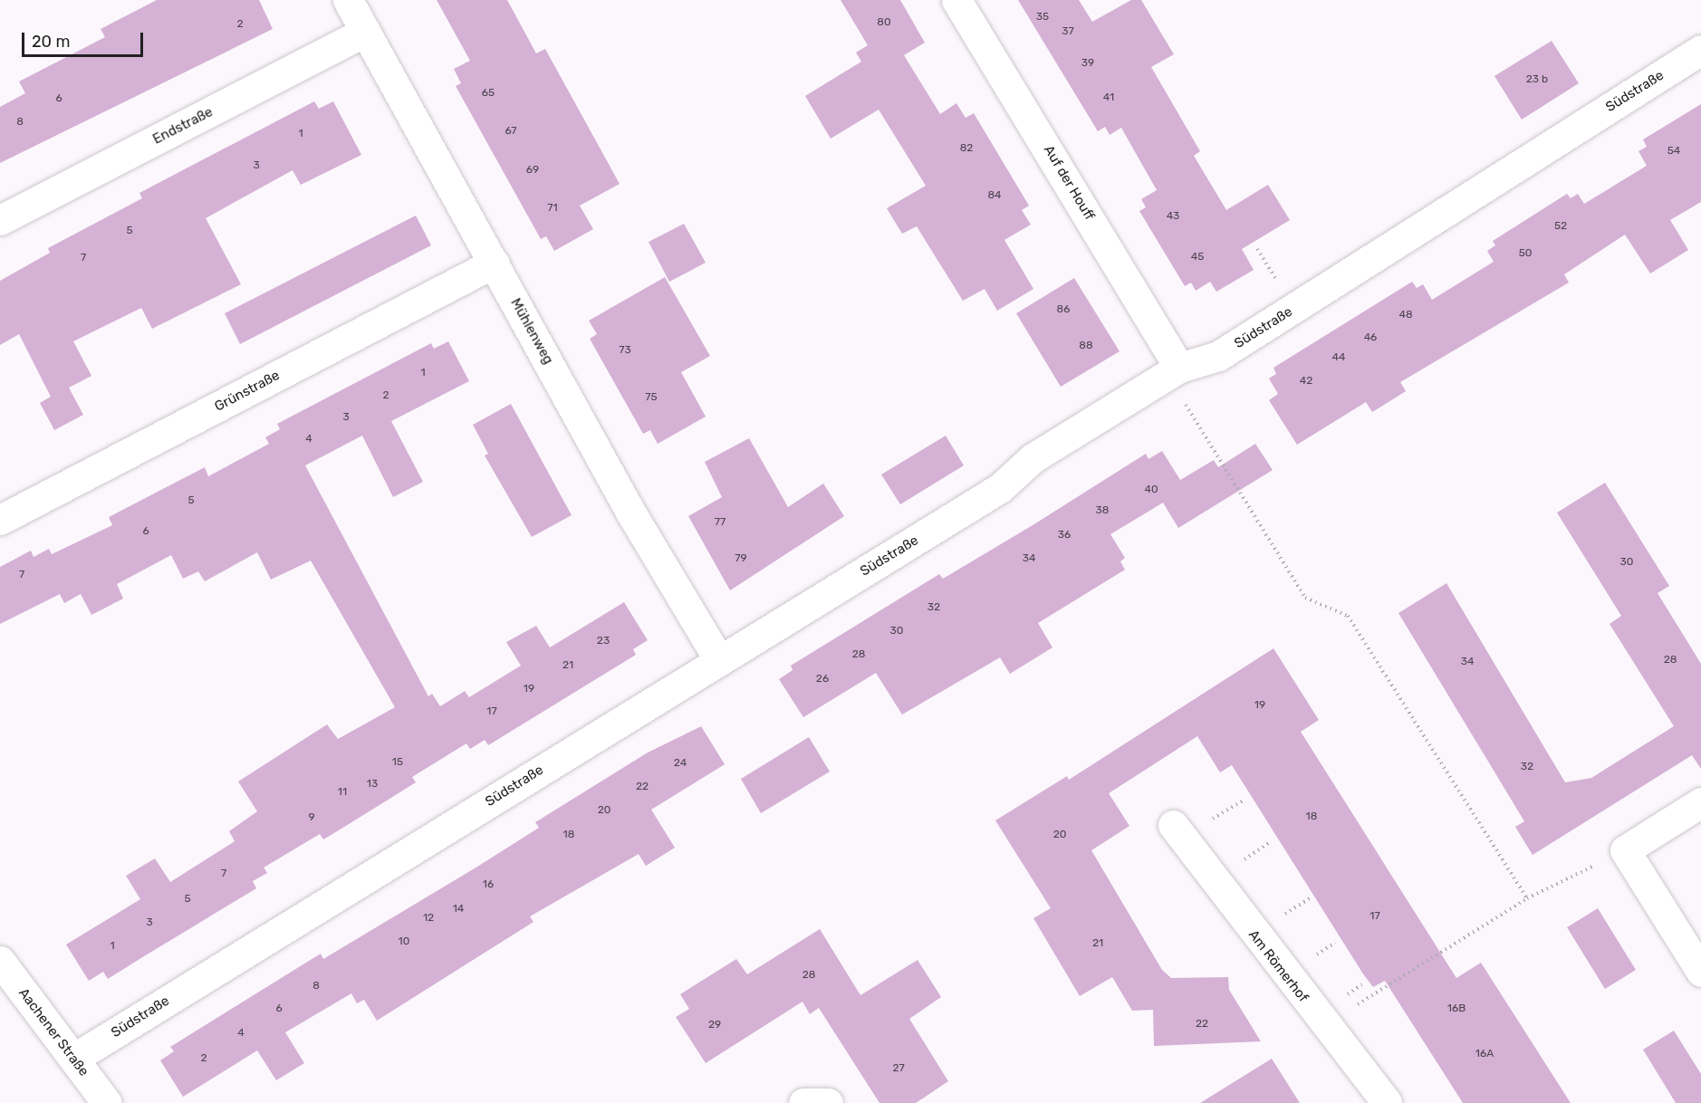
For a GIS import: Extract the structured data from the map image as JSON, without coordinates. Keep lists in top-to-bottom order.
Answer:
{
  "streets": {
    "street": [
      "Südstraße",
      "Endstraße",
      "Auf der Houff",
      "Mühlenweg",
      "Grünstraße",
      "Am Römerhof",
      "Aachener Straße"
    ]
  },
  "crossings": [
    ["Südstraße", "Auf der Houff"],
    ["Südstraße", "Mühlenweg"],
    ["Südstraße", "Aachener Straße"],
    ["Endstraße", "Mühlenweg"],
    ["Mühlenweg", "Grünstraße"]
  ],
  "house_numbers": [
    "35",
    "80",
    "2",
    "37",
    "39",
    "23 b",
    "65",
    "41",
    "6",
    "8",
    "67",
    "1",
    "82",
    "54",
    "3",
    "69",
    "84",
    "71",
    "43",
    "52",
    "5",
    "50",
    "45",
    "7",
    "86",
    "48",
    "46",
    "88",
    "73",
    "44",
    "1",
    "42",
    "2",
    "75",
    "3",
    "4",
    "40",
    "5",
    "38",
    "77",
    "6",
    "36",
    "79",
    "34",
    "30",
    "7",
    "32",
    "30",
    "23",
    "28",
    "28",
    "34",
    "21",
    "26",
    "19",
    "19",
    "17",
    "15",
    "24",
    "32",
    "13",
    "22",
    "11",
    "20",
    "18",
    "9",
    "18",
    "20",
    "7",
    "16",
    "5",
    "14",
    "17",
    "12",
    "3",
    "10",
    "21",
    "1",
    "28",
    "8",
    "6",
    "16B",
    "22",
    "29",
    "4",
    "16A",
    "2",
    "27"
  ],
  "scale_bar": "20 m"
}
